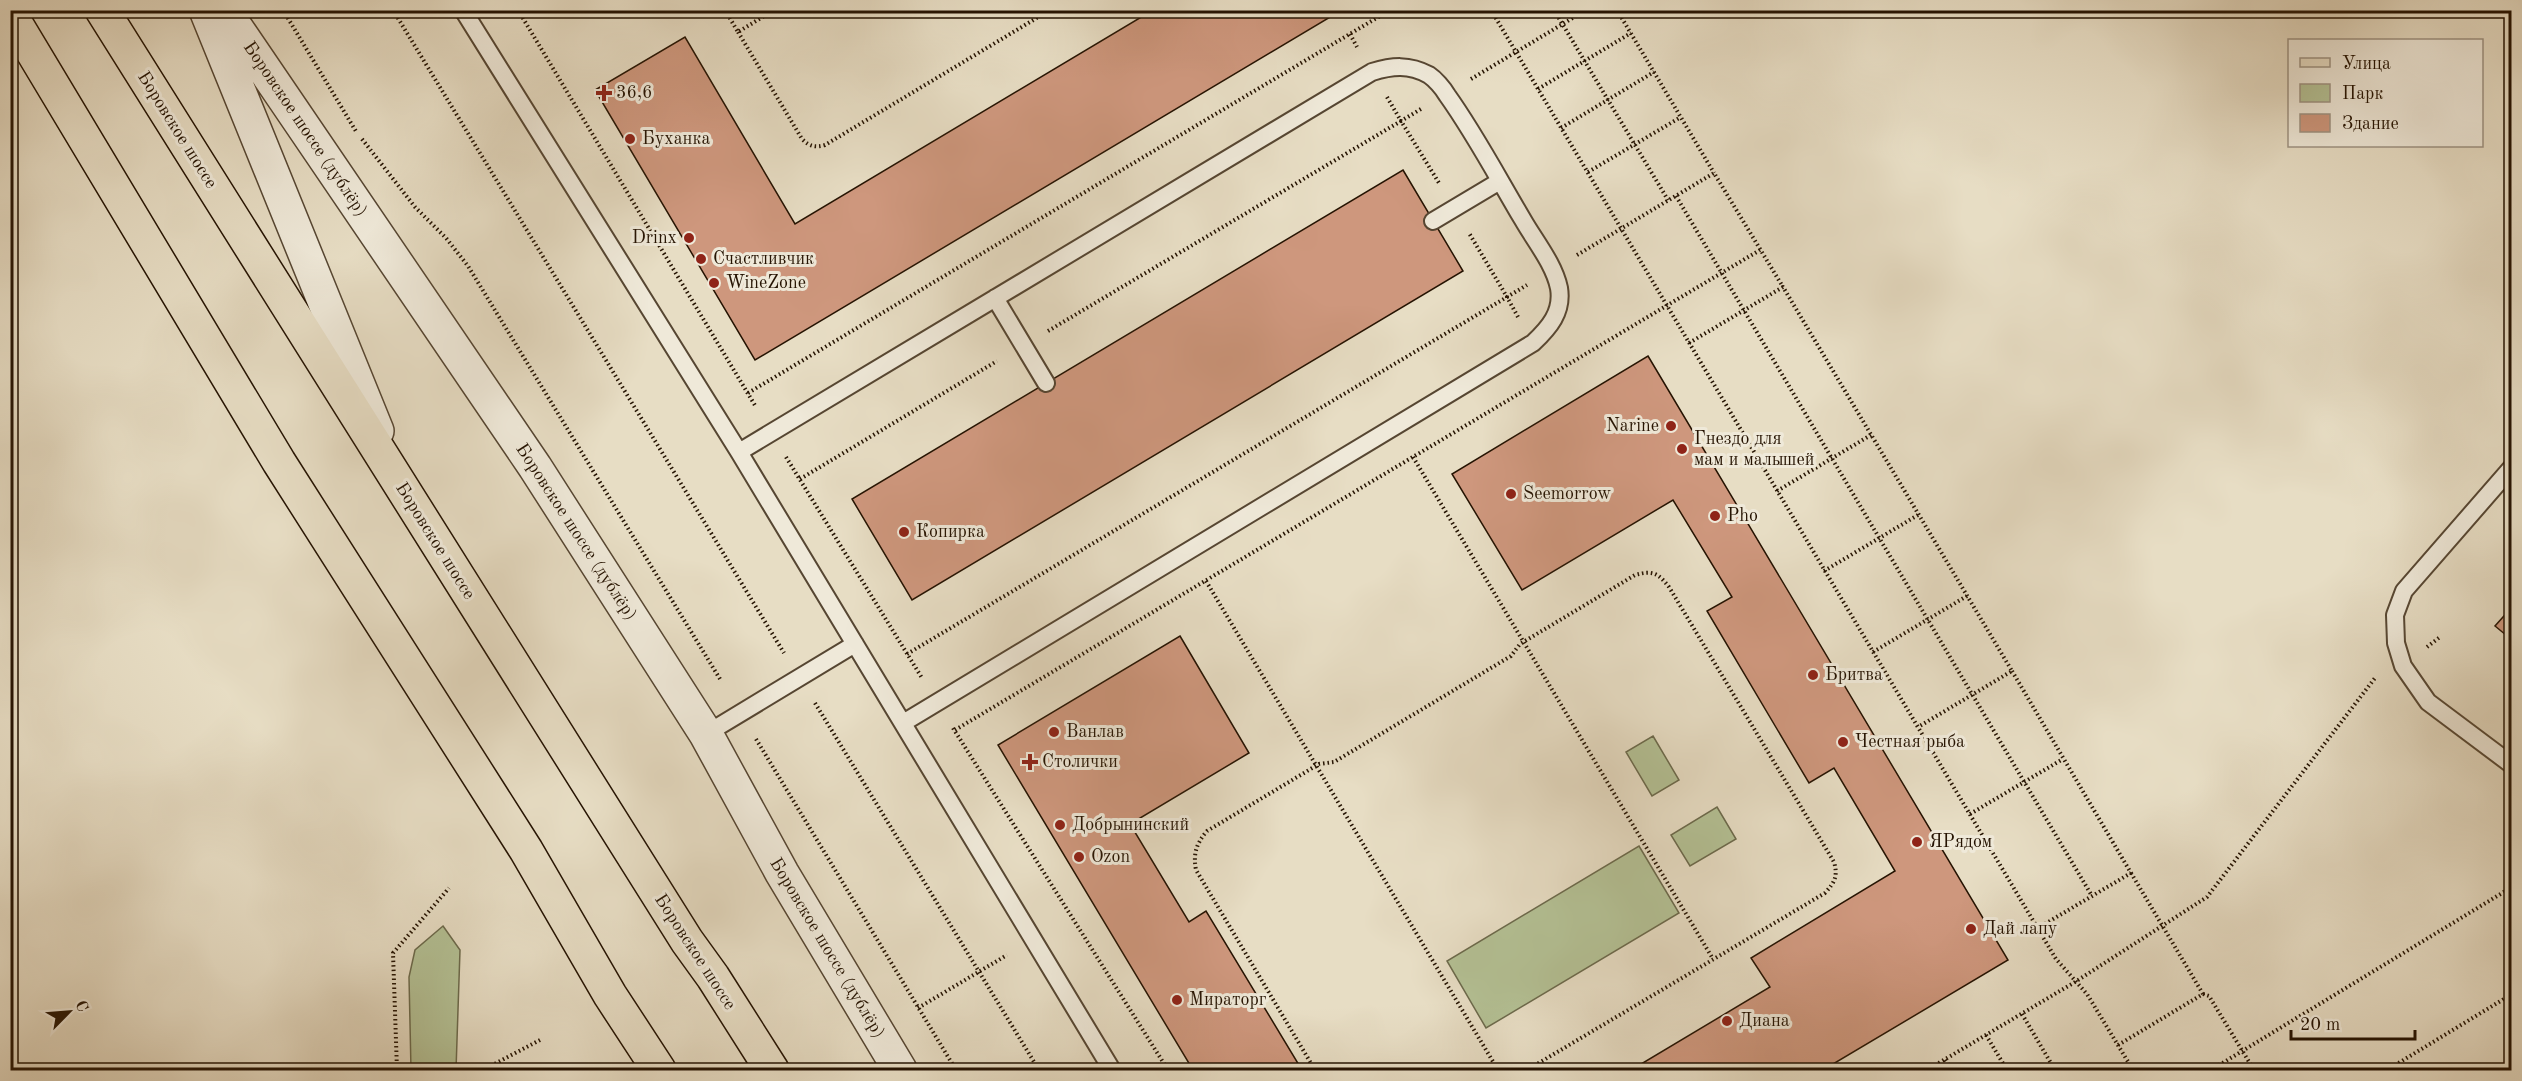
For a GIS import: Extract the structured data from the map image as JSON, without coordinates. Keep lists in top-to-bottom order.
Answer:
{
  "streets": {
    "main road": ["Боровское шоссе"],
    "street": ["Боровское шоссе (дублёр)"]
  },
  "places": {
    "health": ["36,6", "Столички"],
    "other": [
      "Буханка",
      "Drinx",
      "Счастливчик",
      "WineZone",
      "Narine",
      "Гнездо для мам и малышей",
      "Seemorrow",
      "Pho",
      "Копирка",
      "Бритва",
      "Ванлав",
      "Честная рыба",
      "Добрынинский",
      "ЯРядом",
      "Ozon",
      "Дай лапу",
      "Мираторг",
      "Диана"
    ]
  },
  "legend": ["Улица", "Парк", "Здание"],
  "scale_bar": "20 m",
  "north": "top right"
}
